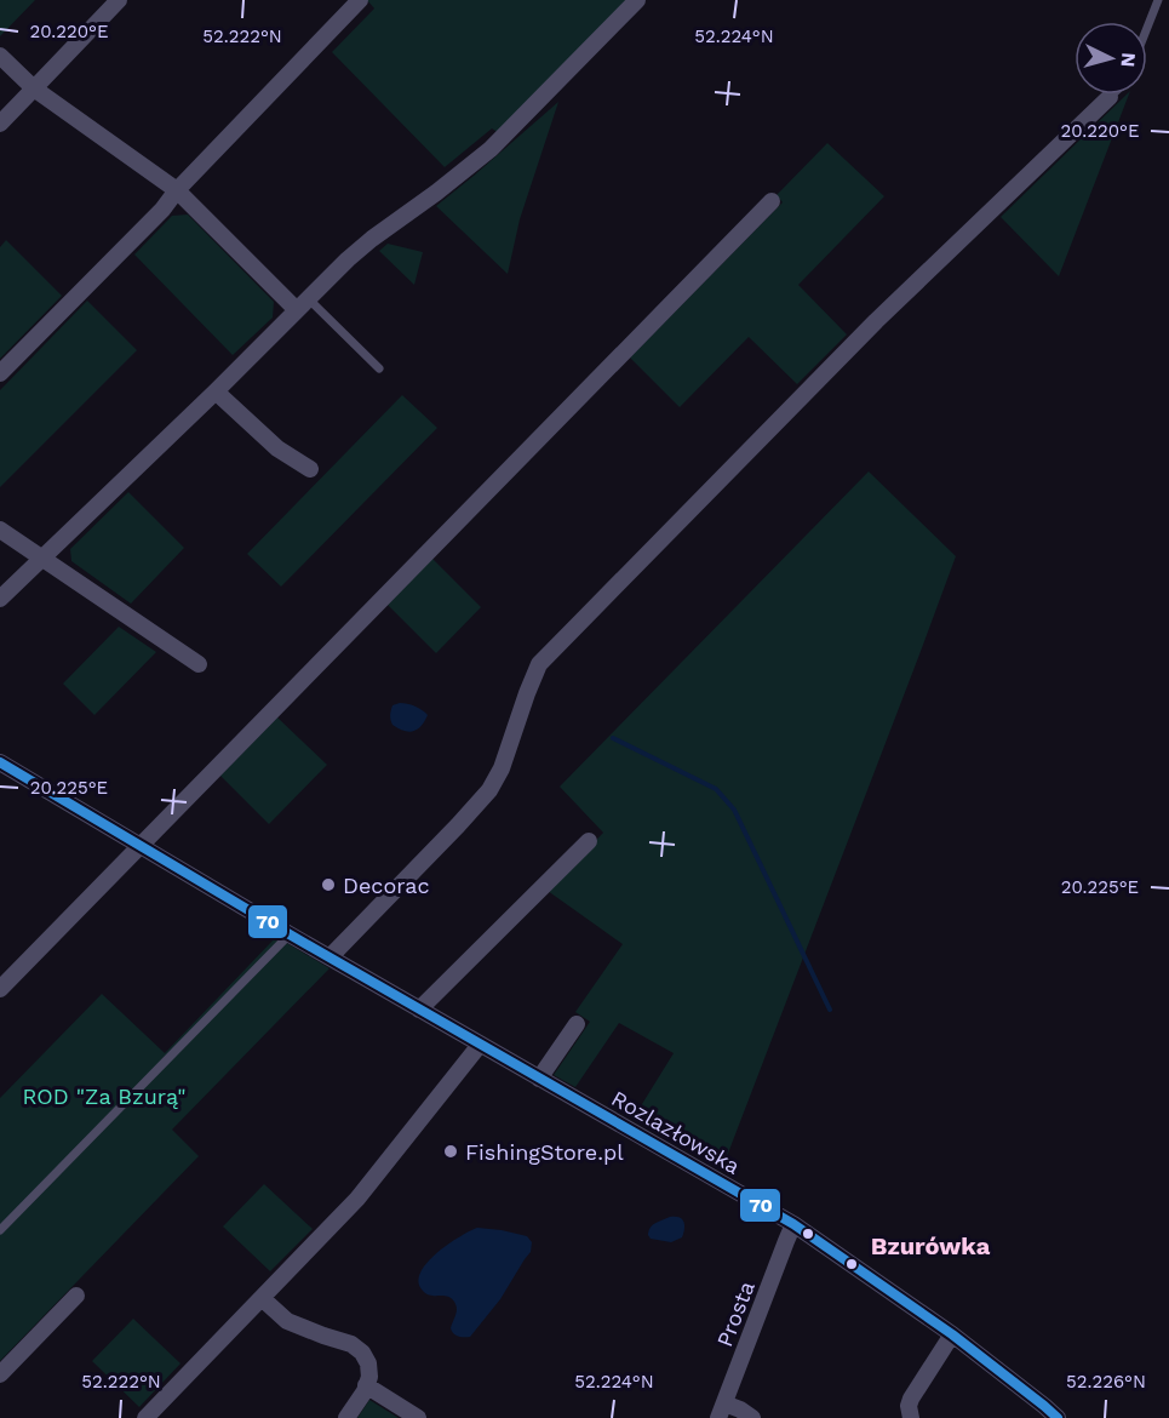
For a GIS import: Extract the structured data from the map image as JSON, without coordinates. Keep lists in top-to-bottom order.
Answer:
{
  "streets": {
    "street": ["Rozlazłowska", "Prosta"]
  },
  "crossings": [
    ["Rozlazłowska", "Prosta"]
  ],
  "districts": ["Bzurówka"],
  "parks": ["ROD \"Za Bzurą\""],
  "places": ["Decorac", "FishingStore.pl"],
  "lines": ["transit line 70"],
  "north": "right",
  "coordinates": [
    "20.220°E",
    "52.222°N",
    "52.224°N",
    "20.225°E",
    "52.226°N"
  ]
}
